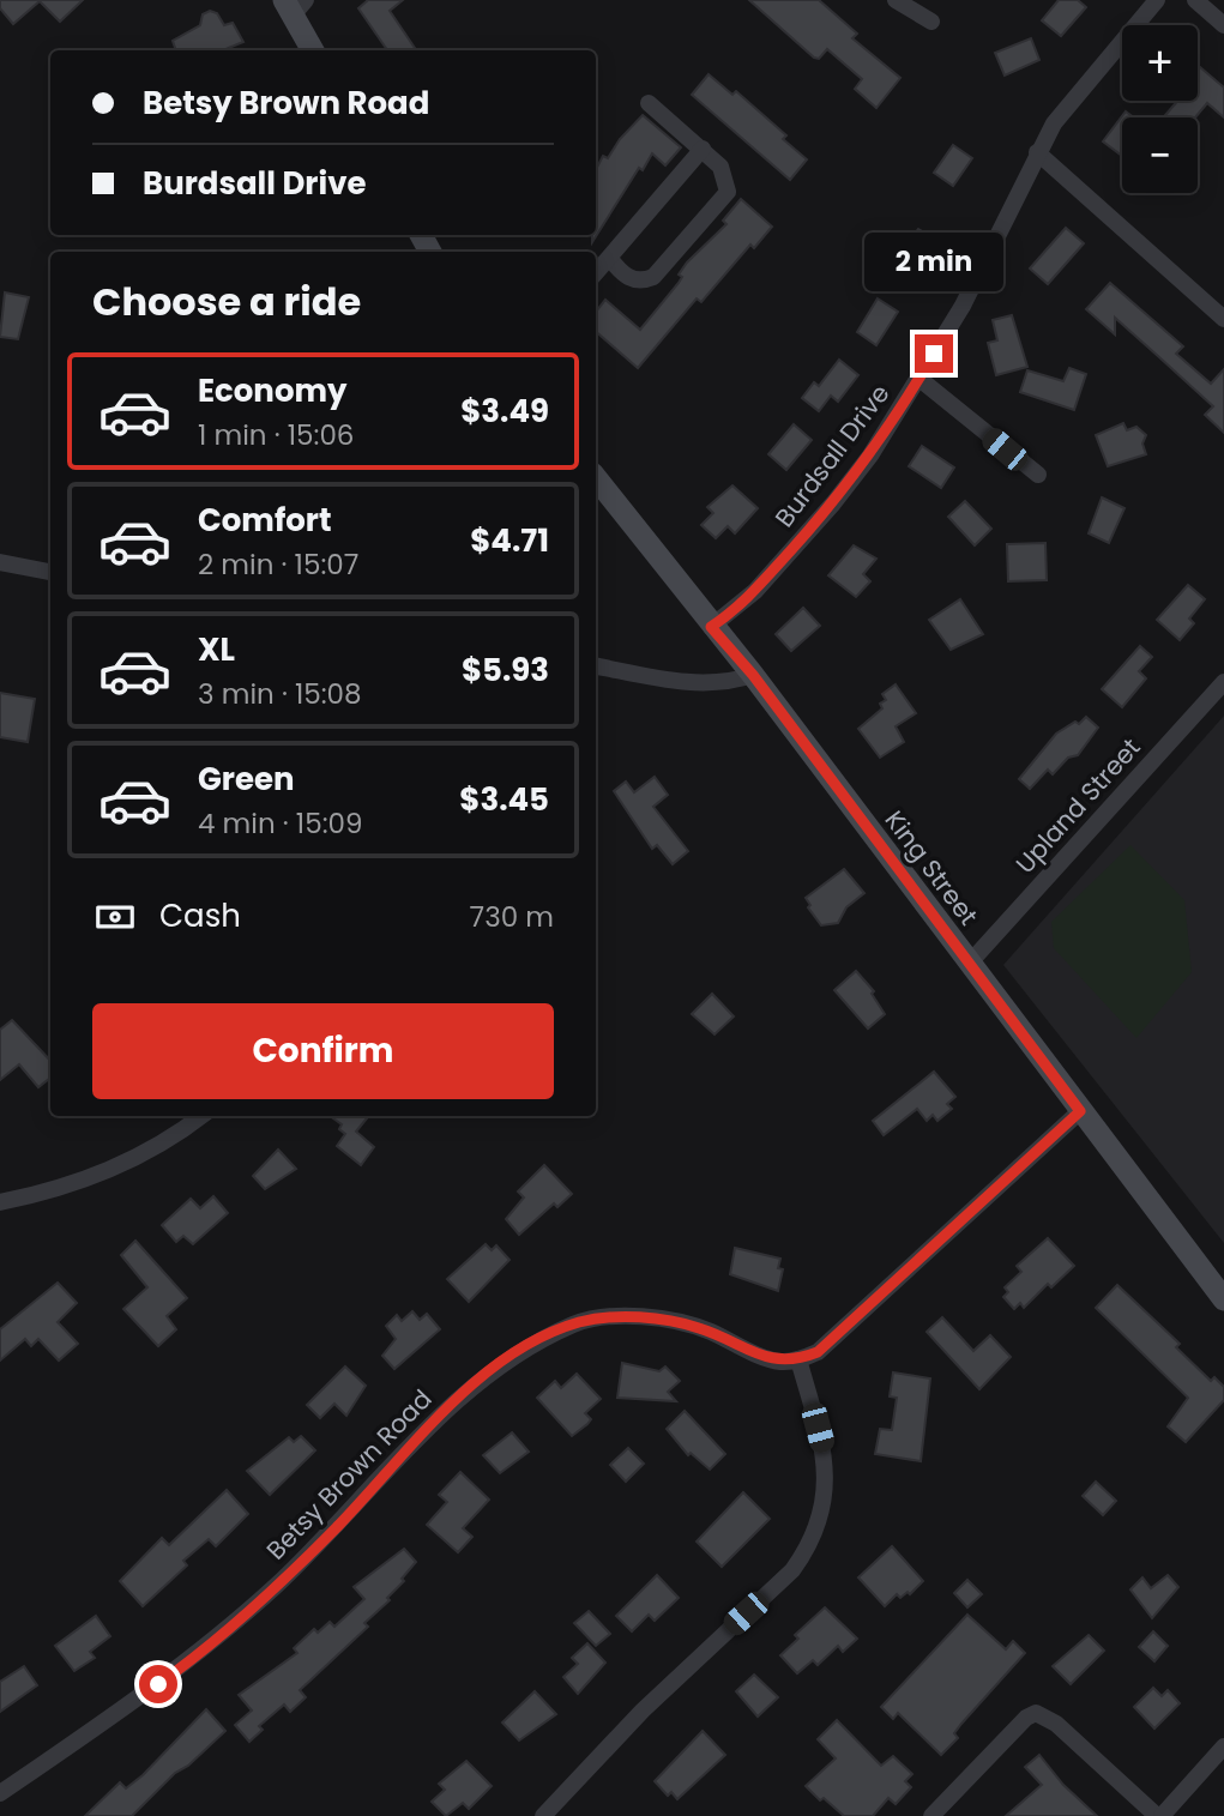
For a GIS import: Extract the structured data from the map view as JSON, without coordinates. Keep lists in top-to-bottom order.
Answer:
{
  "streets": {
    "main road": ["King Street"],
    "street": ["Burdsall Drive", "Upland Street", "Betsy Brown Road"]
  },
  "crossings": [
    ["Burdsall Drive", "King Street"],
    ["Upland Street", "King Street"]
  ],
  "page": {
    "map_buttons": ["+", "−"],
    "banner": ["Betsy Brown Road", "Burdsall Drive"],
    "bubble": "2 min",
    "heading": "Choose a ride",
    "list": [
      {
        "name": "Economy",
        "note": "1 min · 15:06",
        "value": "$3.49"
      },
      {
        "name": "Comfort",
        "note": "2 min · 15:07",
        "value": "$4.71"
      },
      {
        "name": "XL",
        "note": "3 min · 15:08",
        "value": "$5.93"
      },
      {
        "name": "Green",
        "note": "4 min · 15:09",
        "value": "$3.45"
      }
    ],
    "pay": ["Cash", "730 m"],
    "buttons": "Confirm"
  }
}
